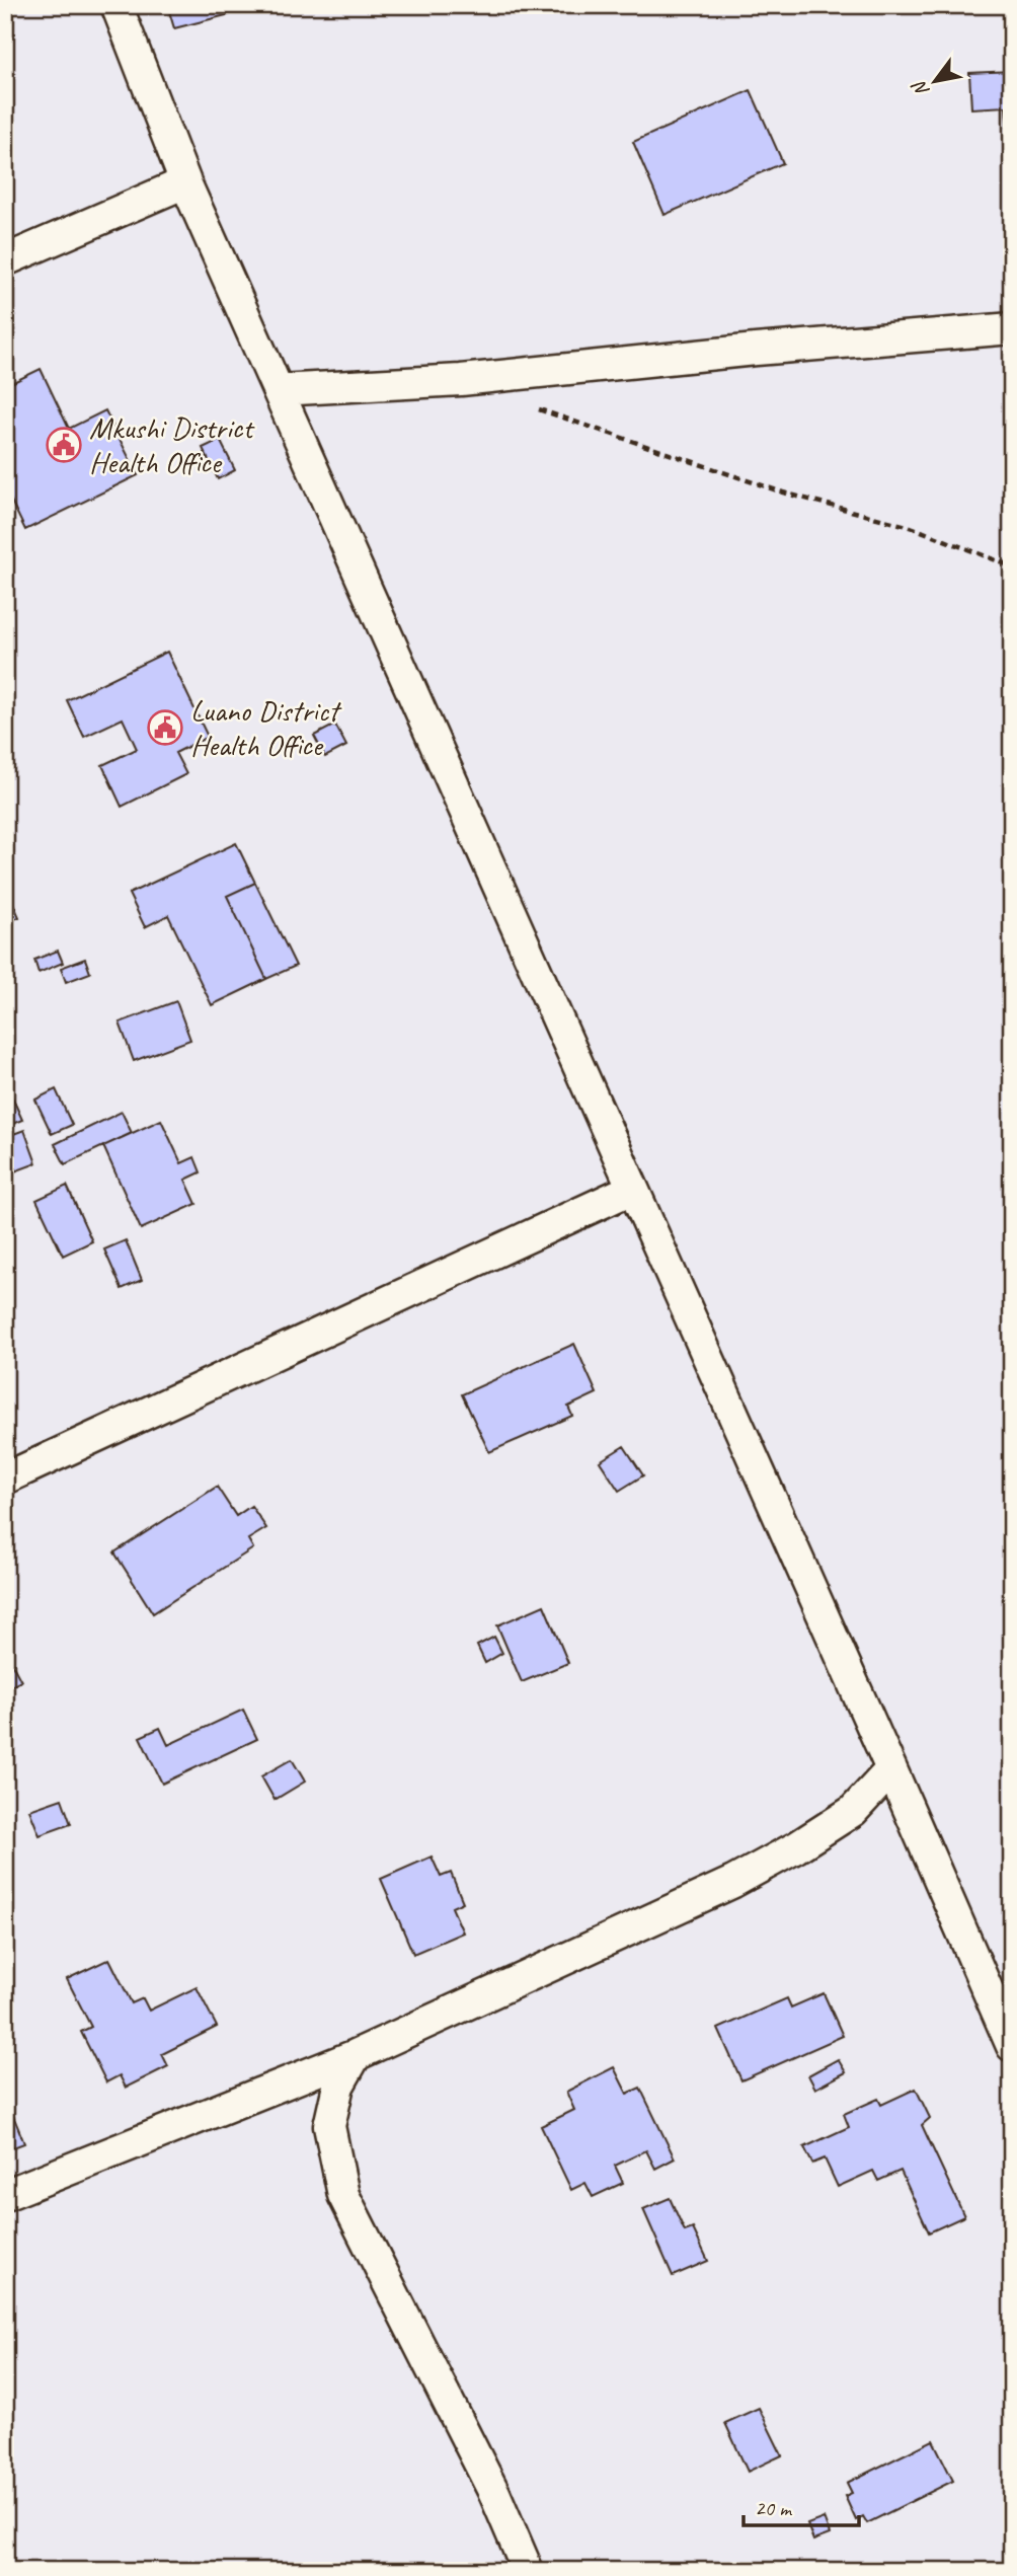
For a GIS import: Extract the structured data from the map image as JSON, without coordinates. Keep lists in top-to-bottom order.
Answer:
{
  "places": {
    "public building": ["Mkushi District Health Office", "Luano District Health Office"]
  },
  "scale_bar": "20 m",
  "north": "bottom left"
}
